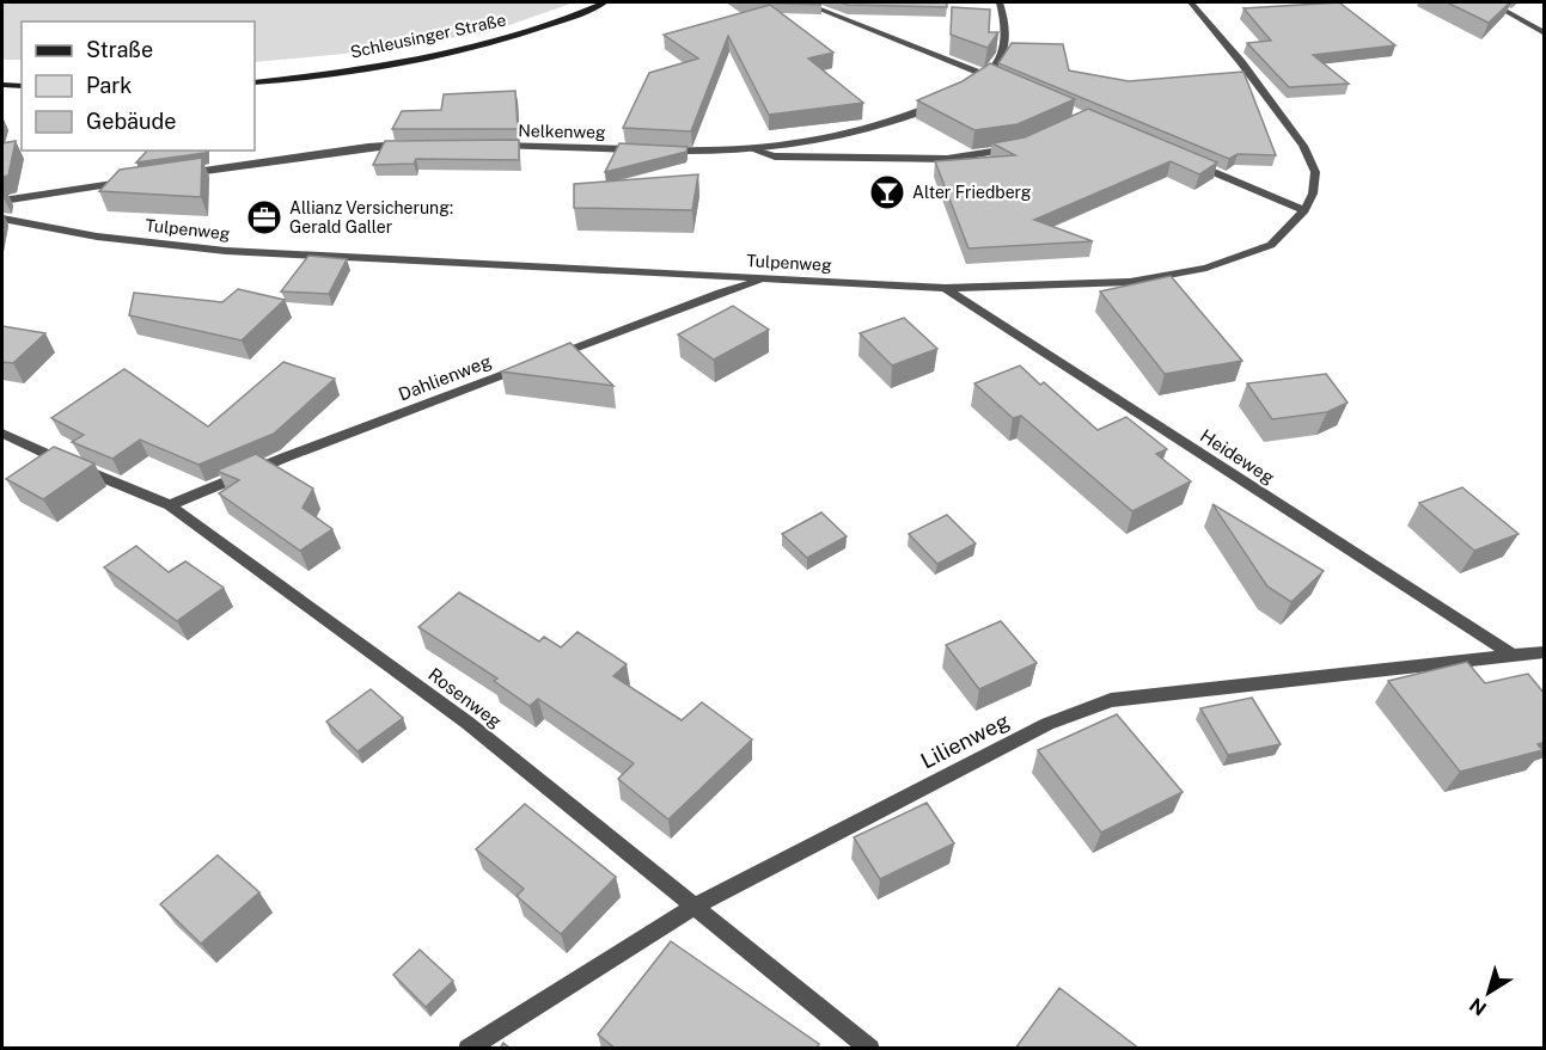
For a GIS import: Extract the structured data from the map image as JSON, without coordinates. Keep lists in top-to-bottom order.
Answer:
{
  "streets": {
    "main road": ["Schleusinger Straße"],
    "street": [
      "Nelkenweg",
      "Tulpenweg",
      "Dahlienweg",
      "Heideweg",
      "Rosenweg",
      "Lilienweg"
    ]
  },
  "crossings": [
    ["Tulpenweg", "Heideweg"],
    ["Dahlienweg", "Rosenweg"],
    ["Heideweg", "Lilienweg"],
    ["Rosenweg", "Lilienweg"]
  ],
  "places": {
    "bar": ["Alter Friedberg"],
    "office": ["Allianz Versicherung: Gerald Galler"]
  },
  "legend": ["Straße", "Park", "Gebäude"],
  "north": "bottom left"
}
